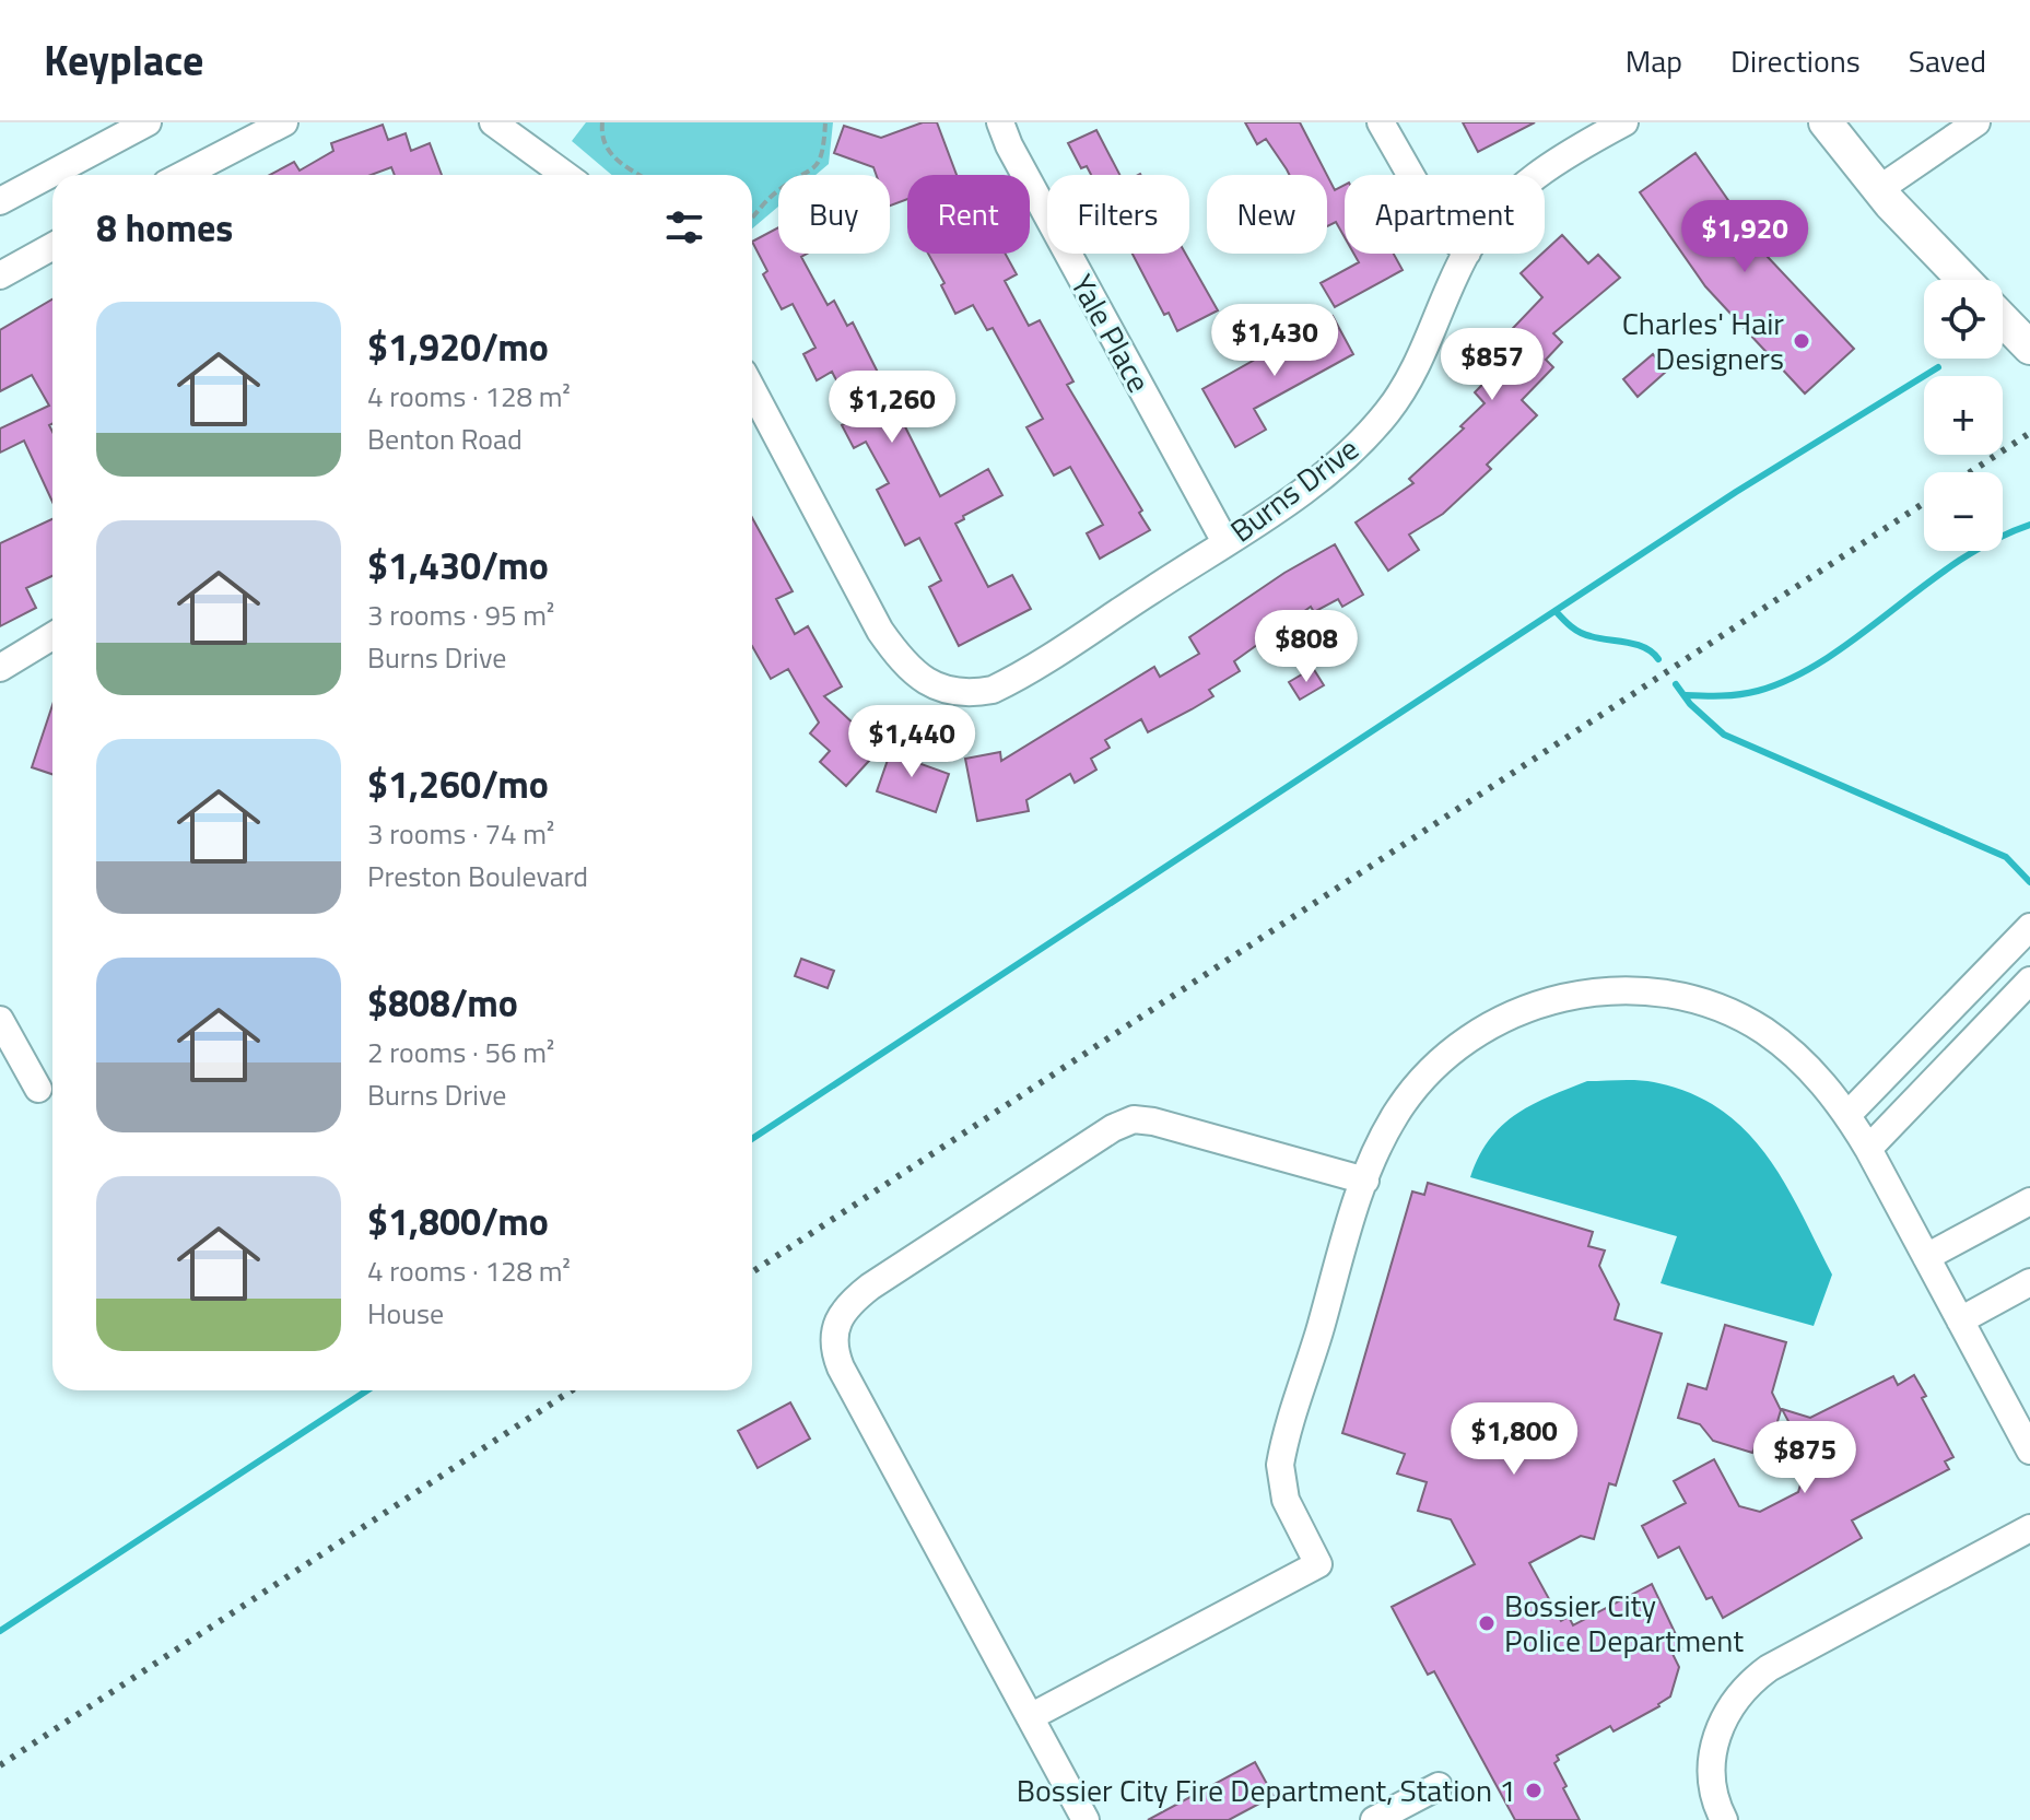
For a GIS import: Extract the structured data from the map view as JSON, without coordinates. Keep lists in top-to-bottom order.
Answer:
{
  "streets": {
    "street": ["Yale Place", "Burns Drive"]
  },
  "crossings": [
    ["Yale Place", "Burns Drive"]
  ],
  "places": ["Charles' Hair Designers", "Bossier City Police Department", "Bossier City Fire Department, Station 1"],
  "page": {
    "header": "Keyplace",
    "nav": ["Map", "Directions", "Saved"],
    "chip": [
      "Buy",
      "Rent",
      "Filters",
      "New",
      "Apartment"
    ],
    "heading": "8 homes",
    "price": [
      "$1,920",
      "$1,430",
      "$857",
      "$1,260",
      "$808",
      "$1,440",
      "$1,800",
      "$875"
    ],
    "map_buttons": ["+", "−"],
    "list": [
      {
        "name": "$1,920/mo",
        "note": "4 rooms · 128 m² · Benton Road"
      },
      {
        "name": "$1,430/mo",
        "note": "3 rooms · 95 m² · Burns Drive"
      },
      {
        "name": "$1,260/mo",
        "note": "3 rooms · 74 m² · Preston Boulevard"
      },
      {
        "name": "$808/mo",
        "note": "2 rooms · 56 m² · Burns Drive"
      },
      {
        "name": "$1,800/mo",
        "note": "4 rooms · 128 m² · House"
      }
    ]
  }
}
